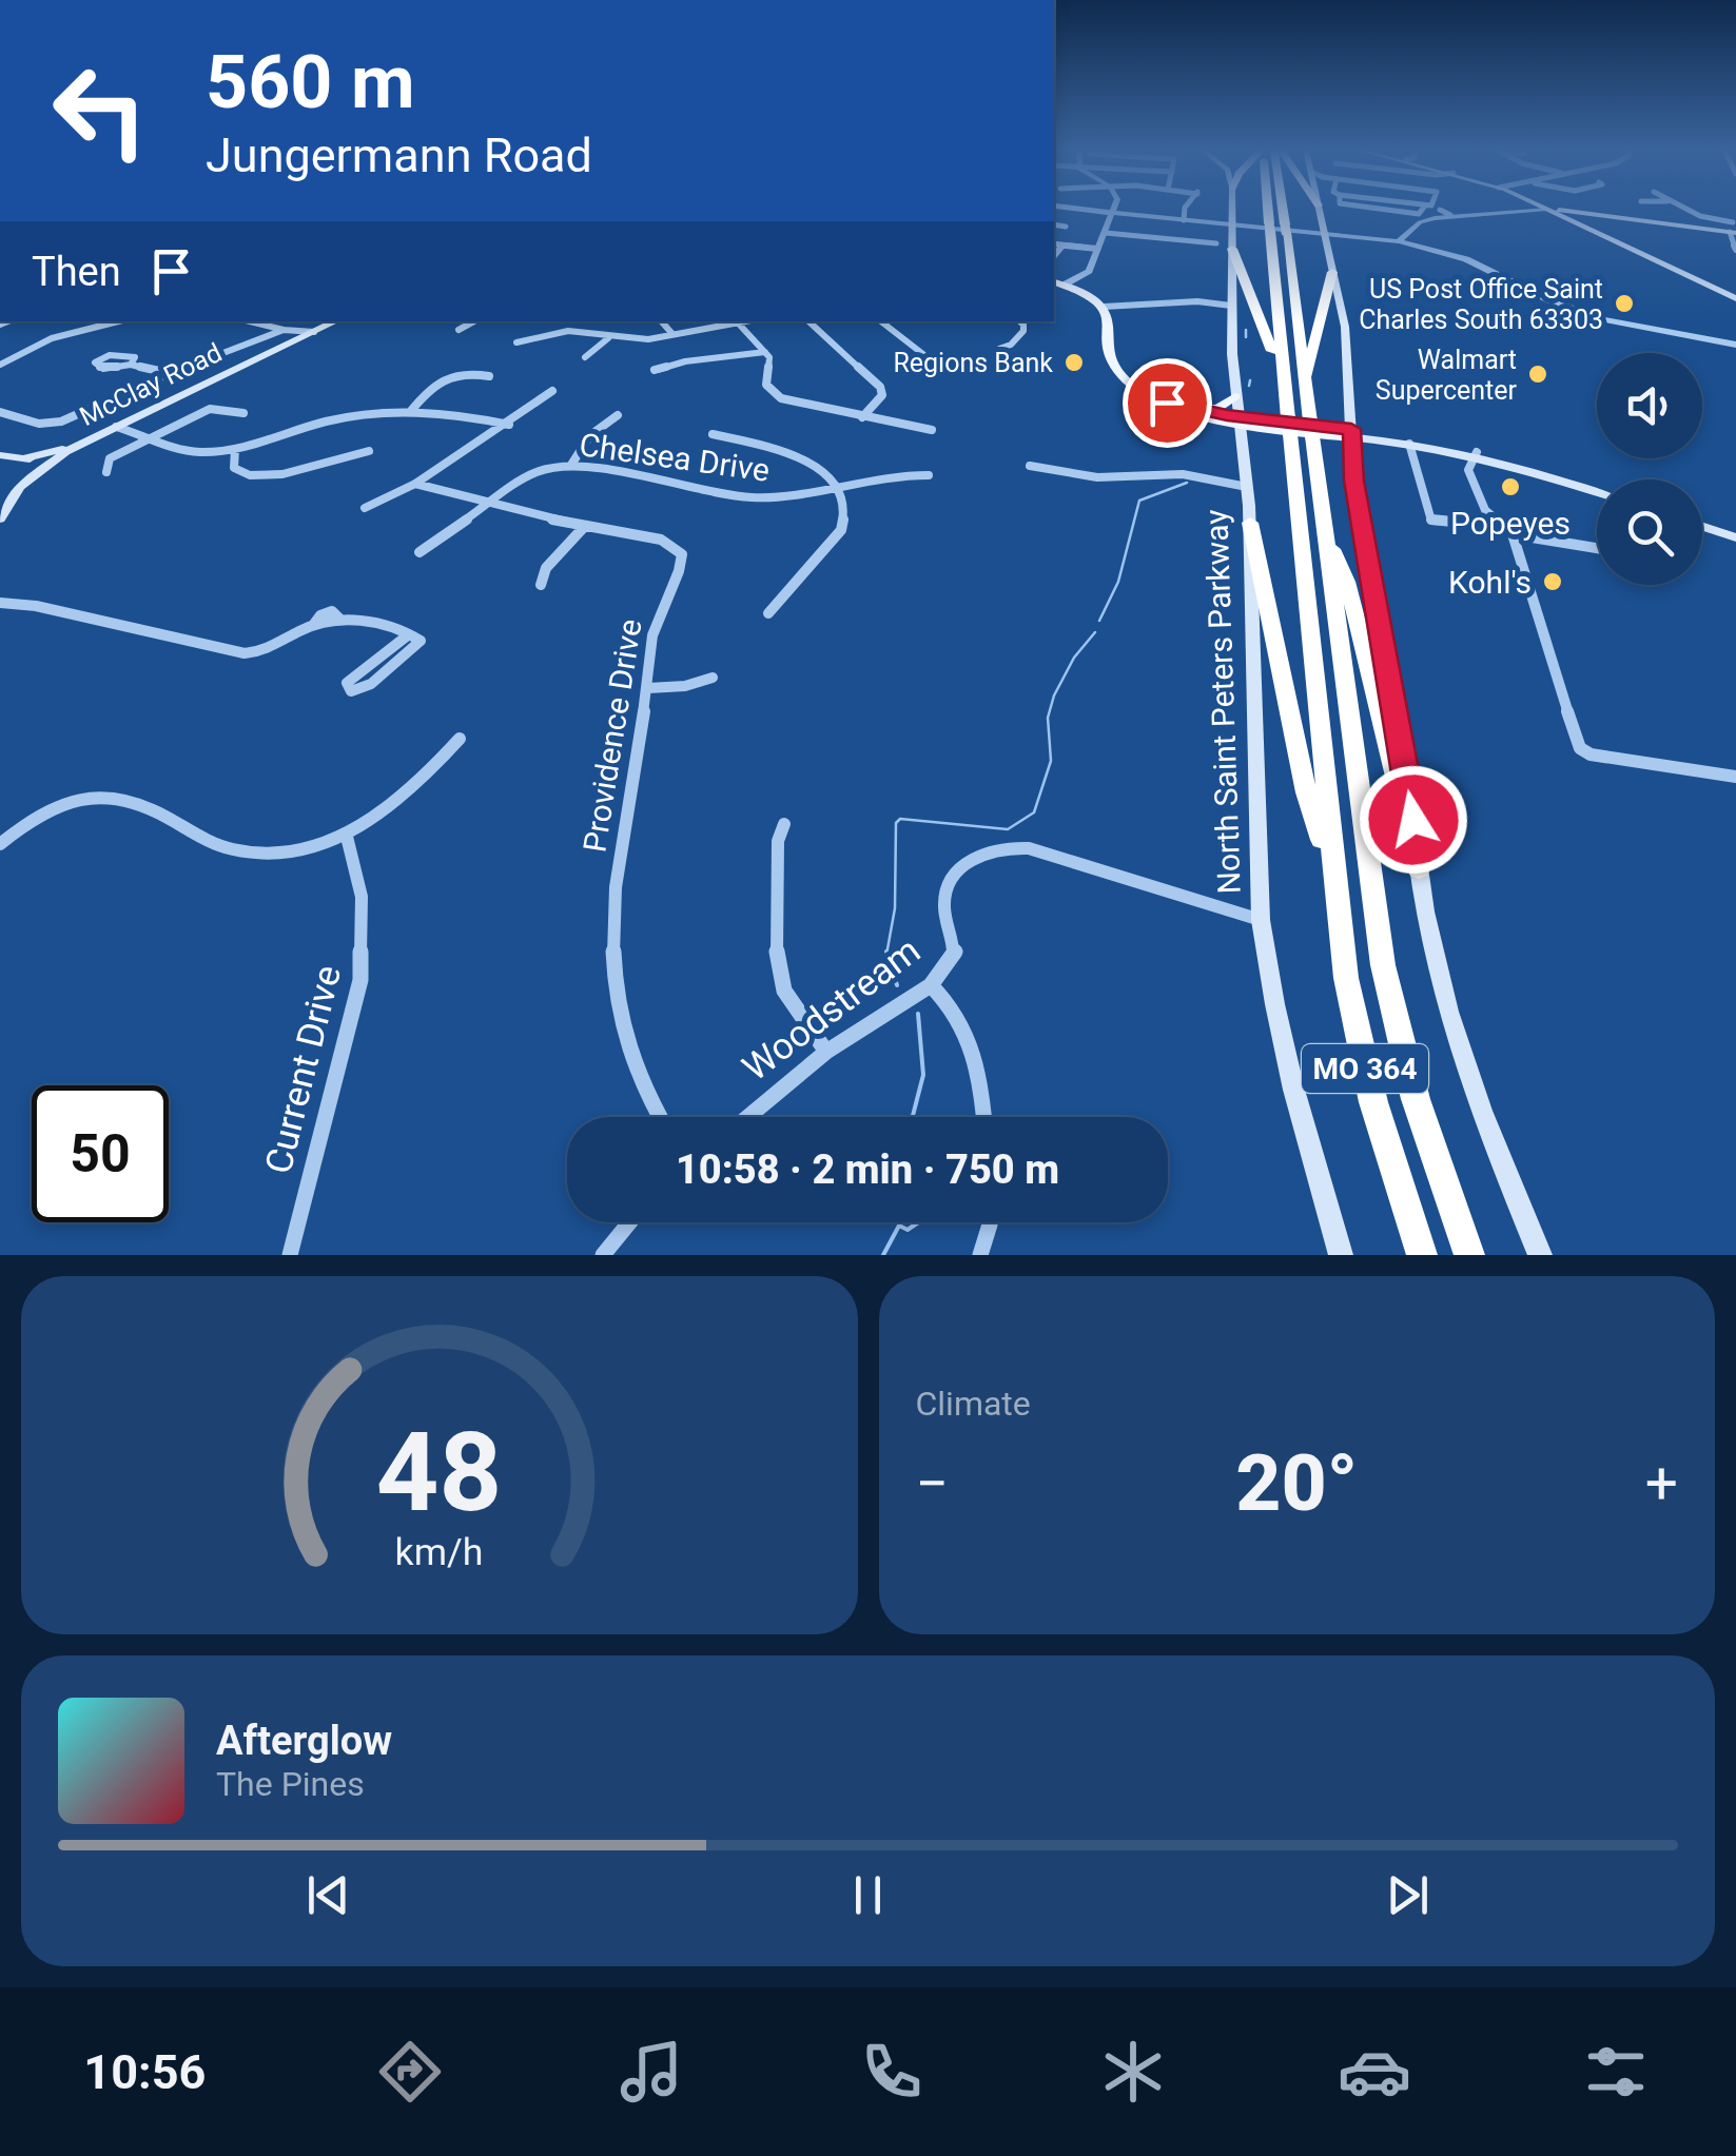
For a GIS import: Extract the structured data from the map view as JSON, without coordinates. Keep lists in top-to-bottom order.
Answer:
{
  "streets": {
    "highway": ["MO 364"],
    "main road": ["McClay Road", "North Saint Peters Parkway"],
    "street": [
      "Chelsea Drive",
      "Providence Drive",
      "Woodstream",
      "Current Drive"
    ]
  },
  "crossings": [
    ["Chelsea Drive", "Providence Drive"],
    ["North Saint Peters Parkway", "Woodstream"]
  ],
  "places": [
    "US Post Office Saint Charles South 63303",
    "Regions Bank",
    "Walmart Supercenter",
    "Popeyes",
    "Kohl's"
  ],
  "page": {
    "turn": ["560 m", "Jungermann Road"],
    "then": "Then",
    "limit": "50",
    "trip": "10:58 · 2 min · 750 m",
    "tile": "Climate",
    "heat": ["−", "20°", "+"],
    "song": ["Afterglow", "The Pines"],
    "tabs": "10:56",
    "gauge": ["48", "km/h"]
  }
}
